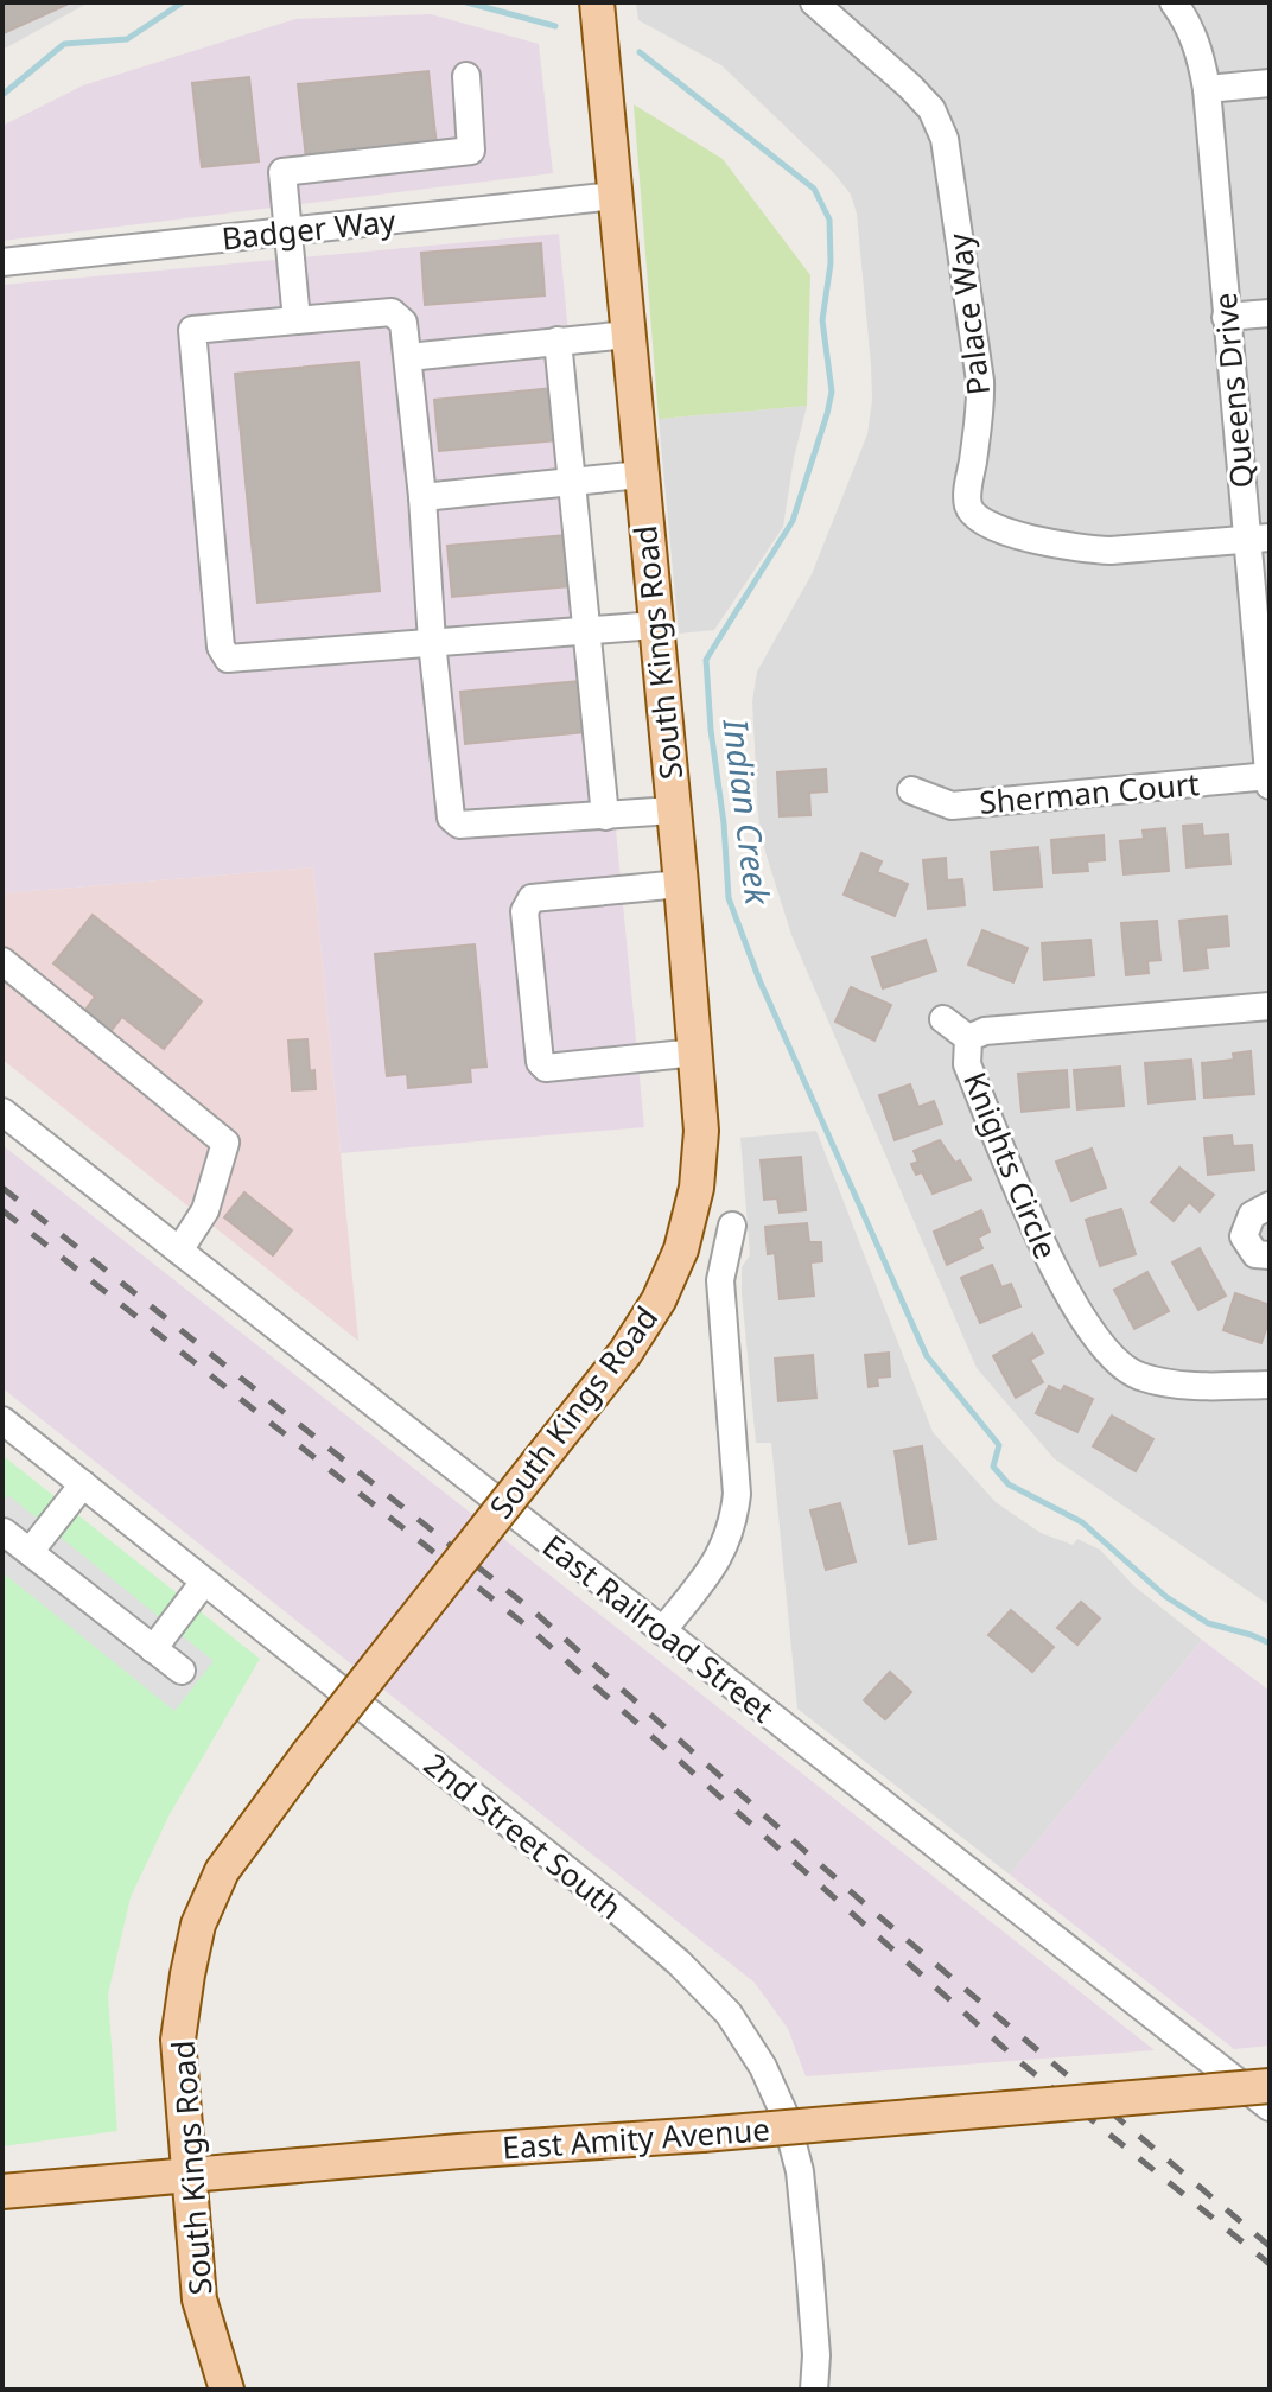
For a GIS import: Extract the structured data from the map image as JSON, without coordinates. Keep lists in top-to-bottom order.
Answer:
{
  "streets": {
    "main road": ["South Kings Road", "East Amity Avenue"],
    "street": [
      "Badger Way",
      "Palace Way",
      "Queens Drive",
      "Sherman Court",
      "Knights Circle",
      "East Railroad Street",
      "2nd Street South"
    ]
  },
  "crossings": [
    ["Badger Way", "South Kings Road"],
    ["Palace Way", "Queens Drive"],
    ["Queens Drive", "Sherman Court"],
    ["South Kings Road", "East Amity Avenue"]
  ],
  "water": ["Indian Creek"]
}
